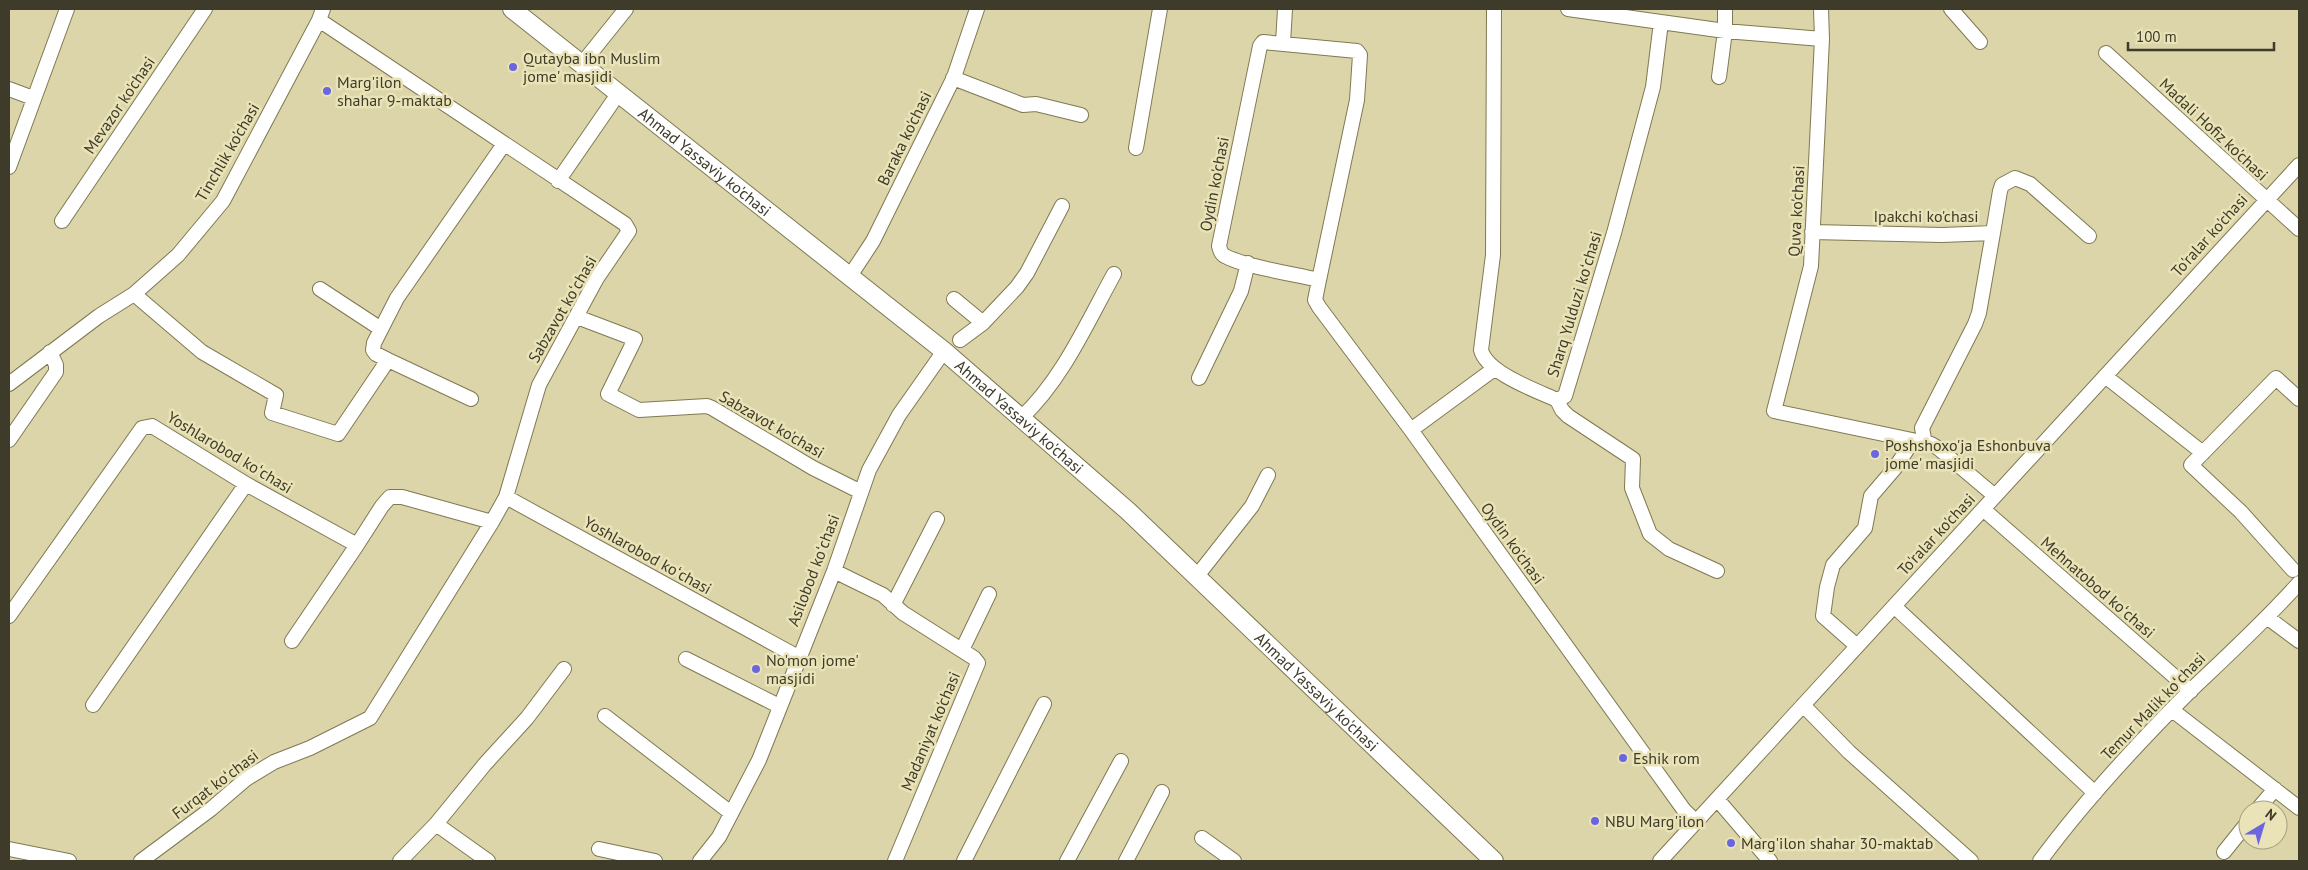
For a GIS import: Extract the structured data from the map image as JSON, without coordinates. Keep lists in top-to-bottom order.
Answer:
{
  "streets": {
    "main road": ["Ahmad Yassaviy ko'chasi"],
    "street": [
      "Mevazor ko'chasi",
      "Madali Hofiz ko'chasi",
      "Baraka ko'chasi",
      "Tinchlik ko'chasi",
      "Oydin ko'chasi",
      "Quva ko'chasi",
      "Ipakchi ko'chasi",
      "To'ralar ko'chasi",
      "Sharq Yulduzi koʻchasi",
      "Sabzavot koʻchasi",
      "Sabzavot ko'chasi",
      "Yoshlarobod koʻchasi",
      "Asilobod koʻchasi",
      "Mehnatobod koʻchasi",
      "Temur Malik koʻchasi",
      "Madaniyat ko'chasi",
      "Furqat koʻchasi"
    ]
  },
  "crossings": [
    ["Madali Hofiz ko'chasi", "To'ralar ko'chasi"],
    ["Baraka ko'chasi", "Ahmad Yassaviy ko'chasi"],
    ["Tinchlik ko'chasi", "Sabzavot koʻchasi"],
    ["Ahmad Yassaviy ko'chasi", "Asilobod koʻchasi"],
    ["Oydin ko'chasi", "To'ralar ko'chasi"],
    ["Quva ko'chasi", "Ipakchi ko'chasi"],
    ["To'ralar ko'chasi", "Mehnatobod koʻchasi"],
    ["Sabzavot koʻchasi", "Sabzavot ko'chasi"],
    ["Sabzavot koʻchasi", "Yoshlarobod koʻchasi"],
    ["Sabzavot ko'chasi", "Asilobod koʻchasi"],
    ["Yoshlarobod koʻchasi", "Asilobod koʻchasi"],
    ["Asilobod koʻchasi", "Madaniyat ko'chasi"],
    ["Mehnatobod koʻchasi", "Temur Malik koʻchasi"]
  ],
  "places": [
    "Qutayba ibn Muslim jome' masjidi",
    "Marg'ilon shahar 9-maktab",
    "Poshshoxo'ja Eshonbuva jome' masjidi",
    "No'mon jome' masjidi",
    "Eshik rom",
    "NBU Marg'ilon",
    "Marg'ilon shahar 30-maktab"
  ],
  "scale_bar": "100 m",
  "north": "top right"
}
